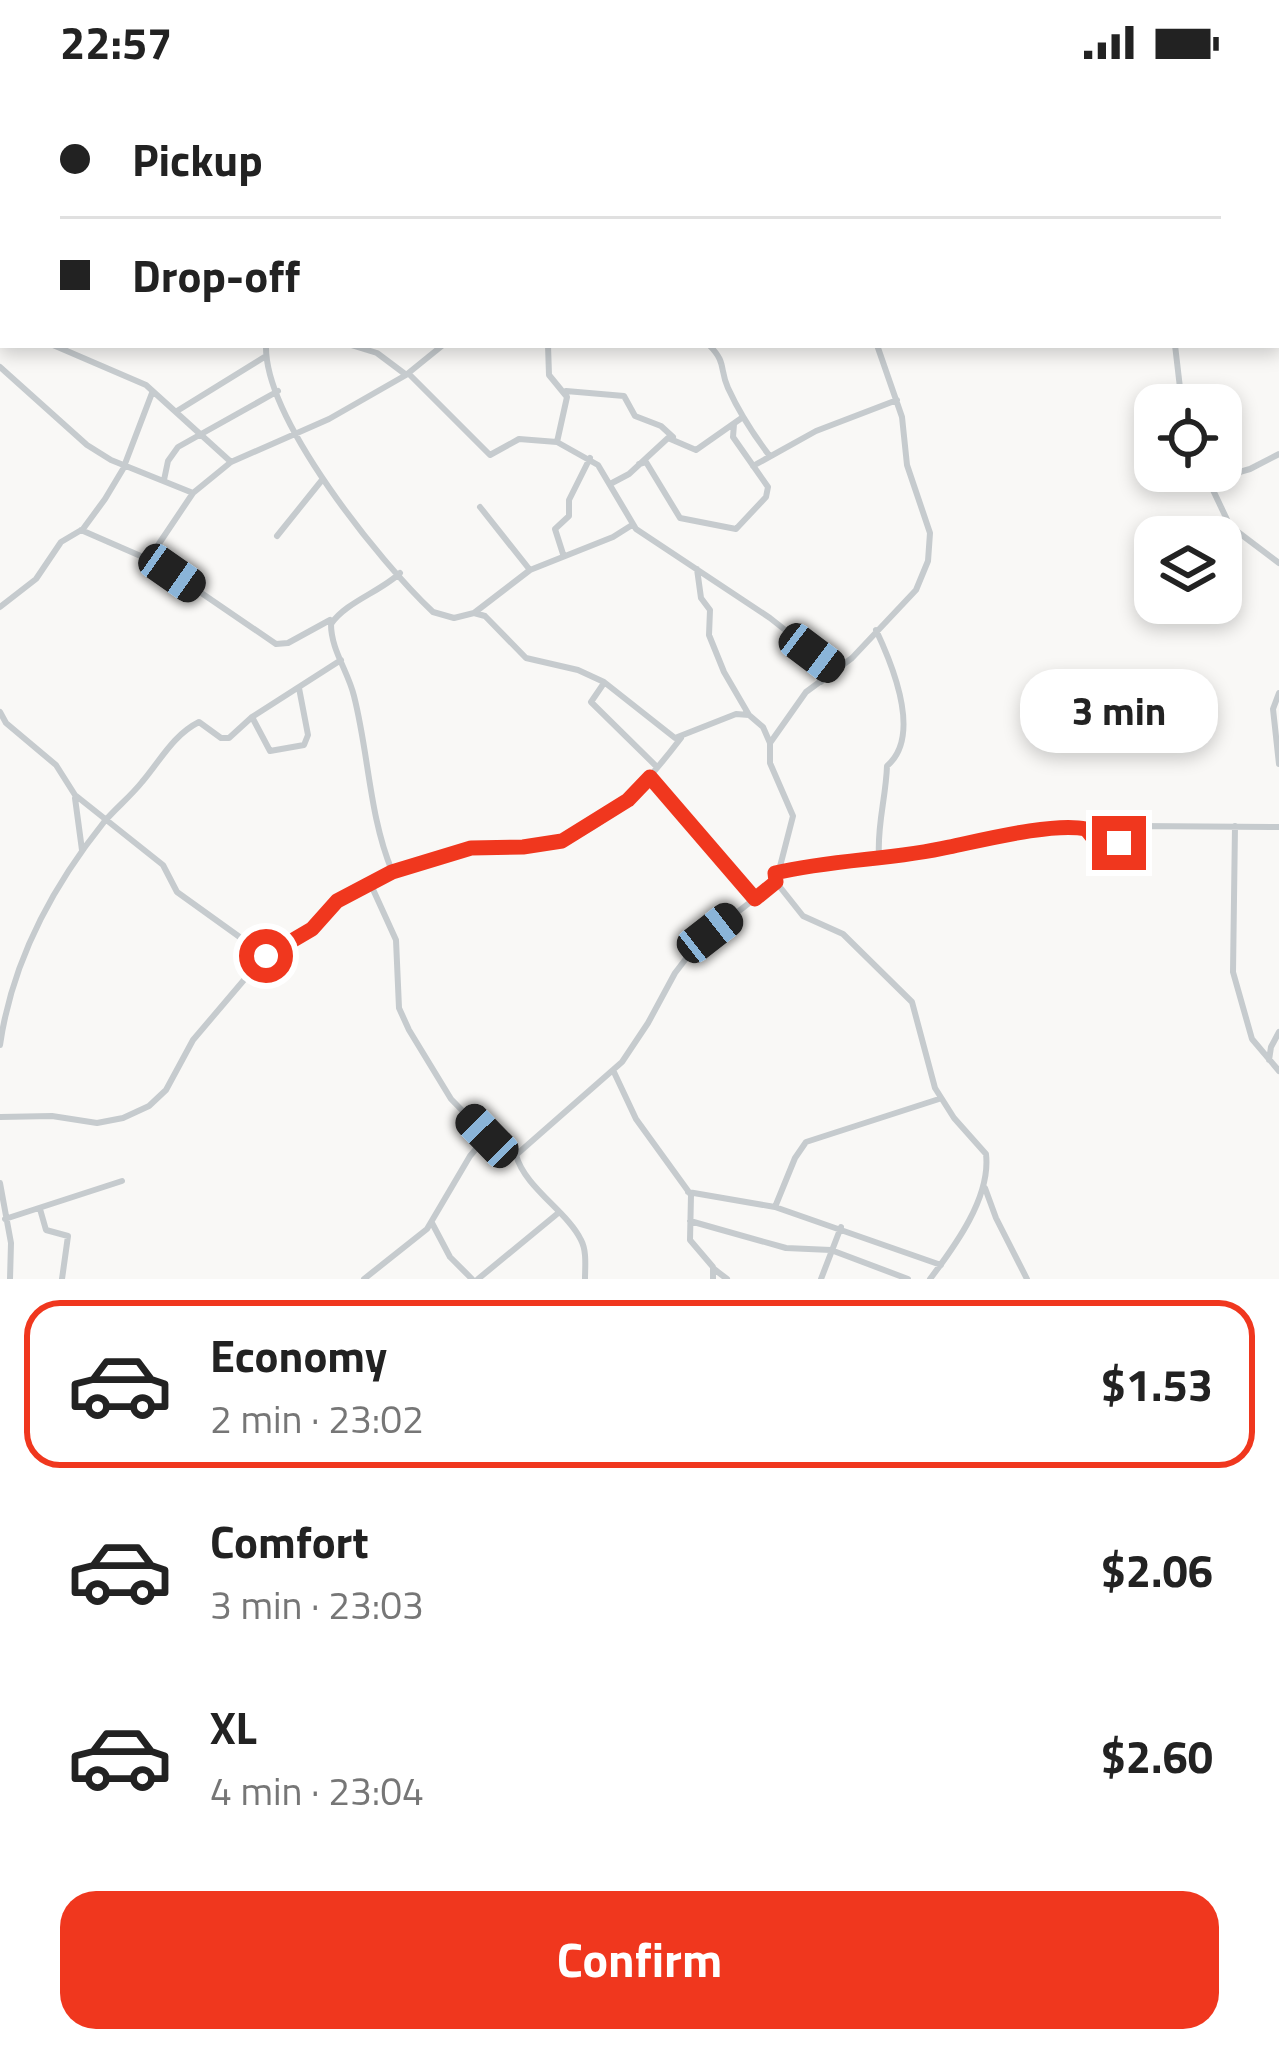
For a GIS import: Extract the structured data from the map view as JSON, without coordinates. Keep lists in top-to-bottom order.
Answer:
{
  "page": {
    "status": "22:57",
    "banner": ["Pickup", "Drop-off"],
    "bubble": "3 min",
    "list": [
      {
        "name": "Economy",
        "note": "2 min · 23:02",
        "value": "$1.53"
      },
      {
        "name": "Comfort",
        "note": "3 min · 23:03",
        "value": "$2.06"
      },
      {
        "name": "XL",
        "note": "4 min · 23:04",
        "value": "$2.60"
      }
    ],
    "buttons": "Confirm"
  }
}
